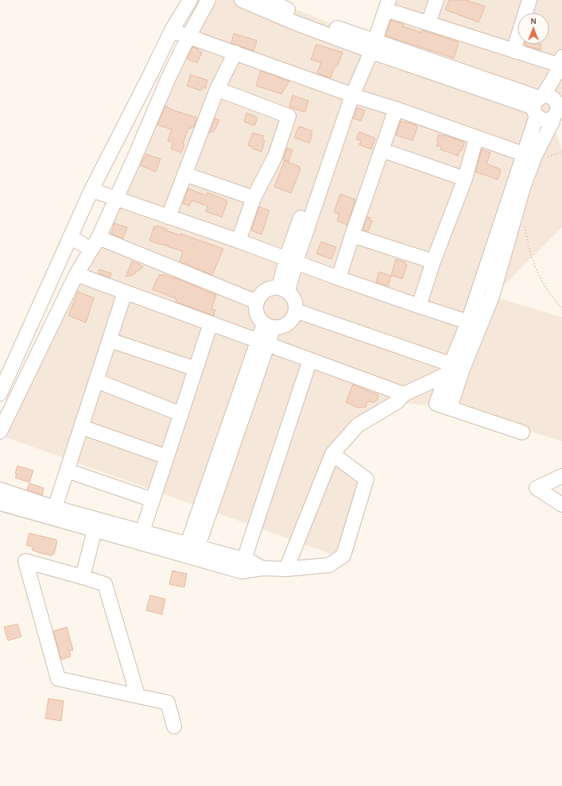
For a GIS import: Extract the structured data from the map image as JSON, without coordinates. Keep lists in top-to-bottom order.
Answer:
{
  "north": "top"
}
